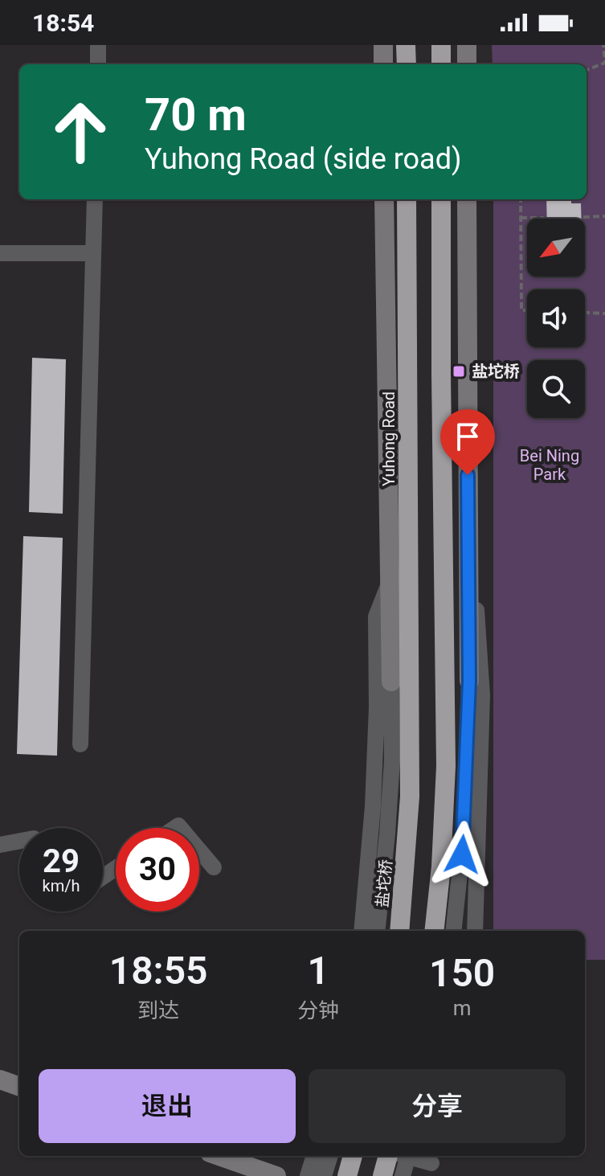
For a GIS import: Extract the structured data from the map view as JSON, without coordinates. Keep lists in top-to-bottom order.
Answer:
{
  "streets": {
    "highway": ["Yuhong Road", "盐坨桥"]
  },
  "crossings": [
    ["Yuhong Road", "盐坨桥"]
  ],
  "parks": ["Bei Ning Park"],
  "places": {
    "transit": ["盐坨桥"]
  },
  "north": "bottom left",
  "page": {
    "status": "18:54",
    "turn": ["70 m", "Yuhong Road (side road)"],
    "speed": "29 km/h",
    "limit": "30",
    "eta": [
      "18:55",
      "到达",
      "1",
      "分钟",
      "150",
      "m"
    ],
    "buttons": ["退出", "分享"]
  }
}
